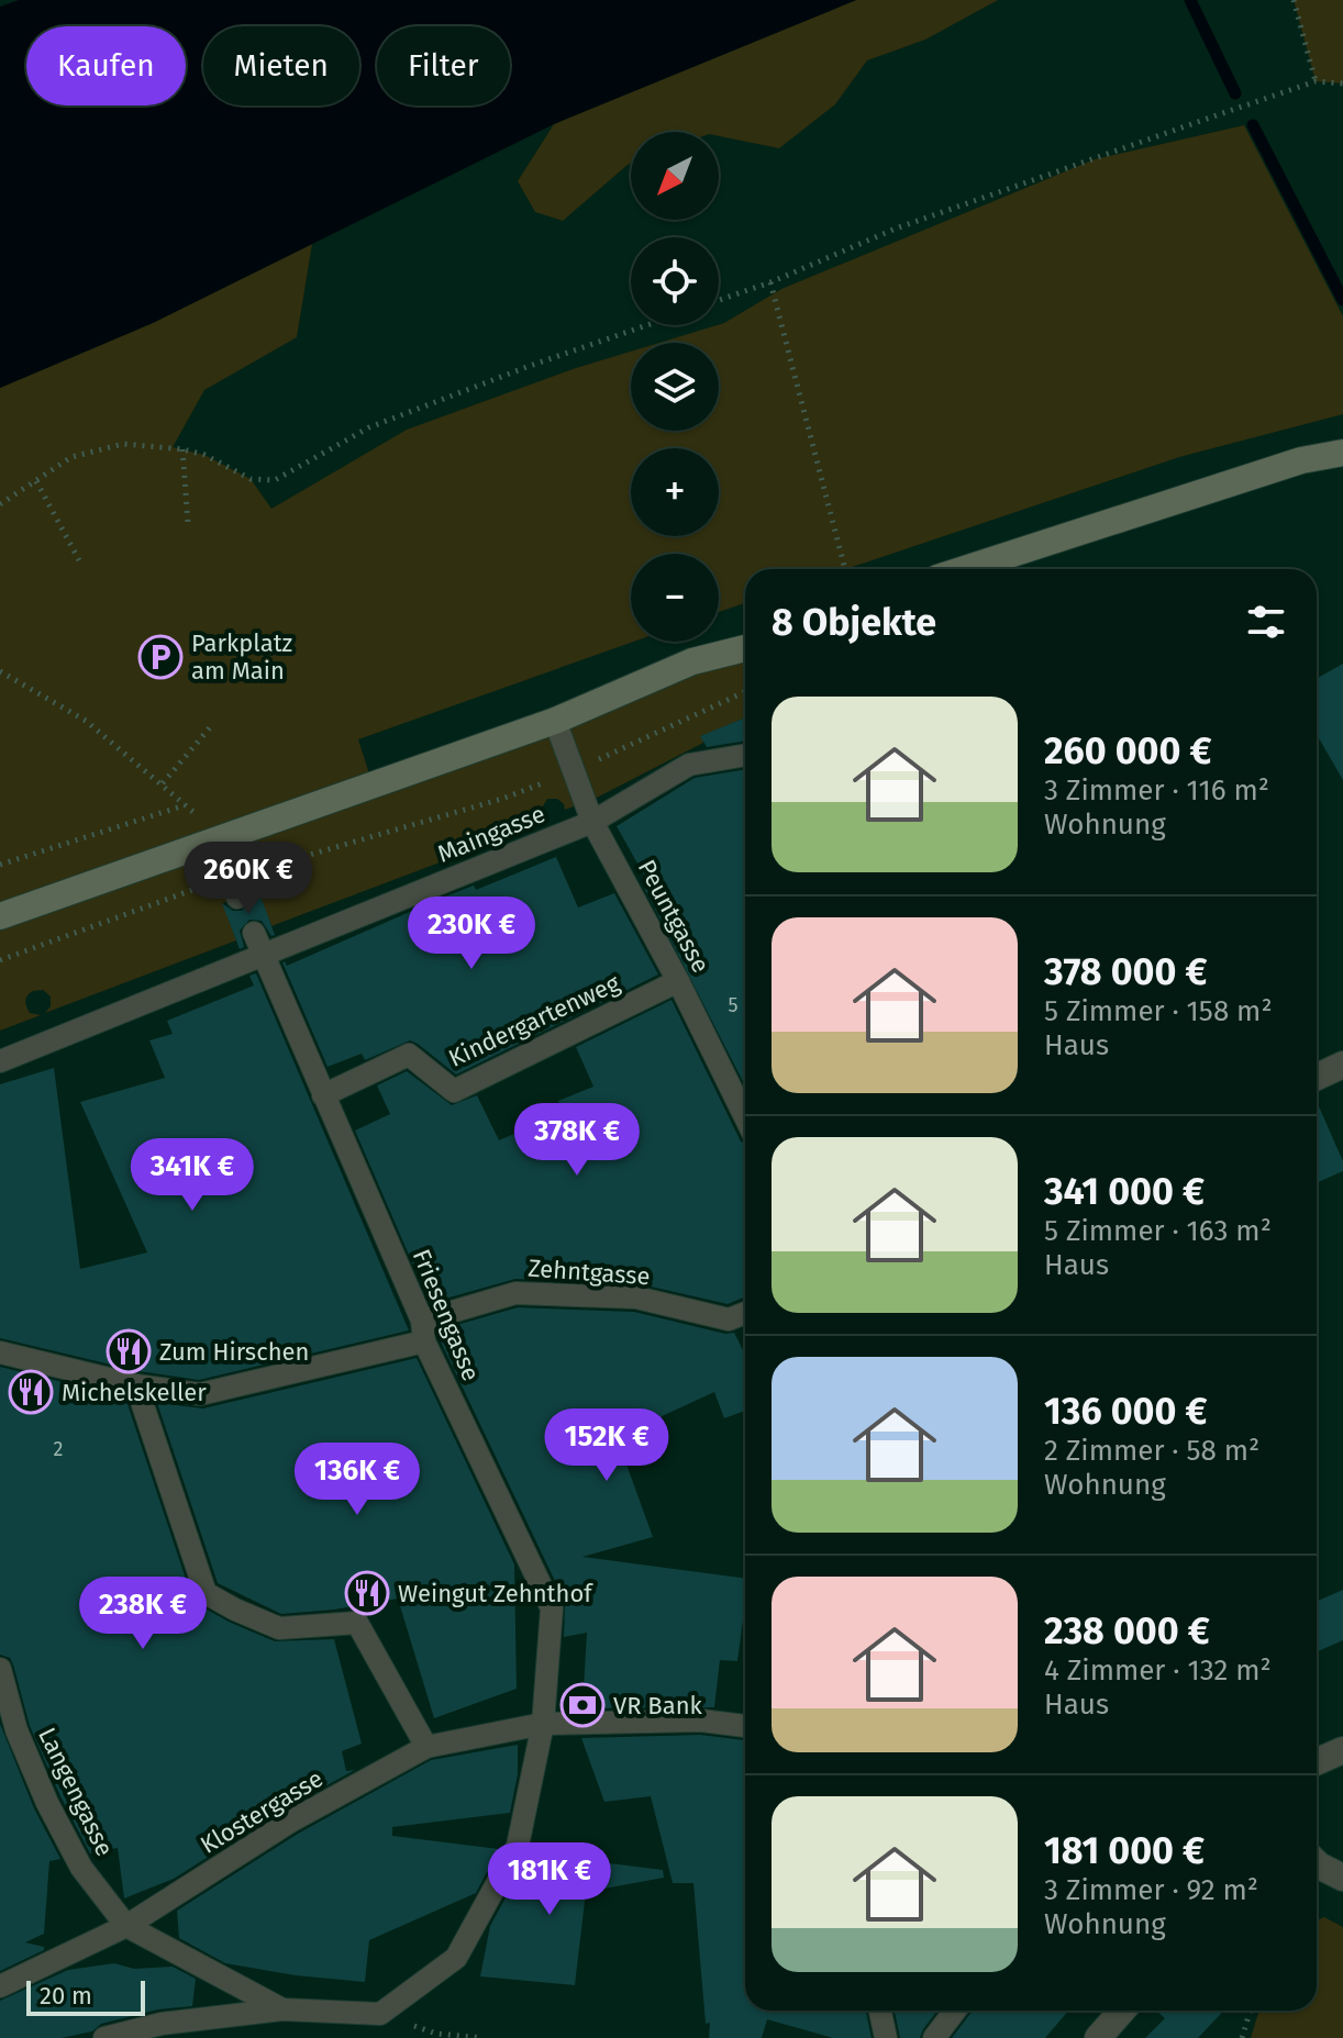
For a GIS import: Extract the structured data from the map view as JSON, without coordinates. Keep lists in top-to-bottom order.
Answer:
{
  "streets": {
    "lane": [
      "Maingasse",
      "Peuntgasse",
      "Kindergartenweg",
      "Zehntgasse",
      "Friesengasse",
      "Langengasse",
      "Klostergasse"
    ]
  },
  "crossings": [
    ["Maingasse", "Peuntgasse"],
    ["Maingasse", "Friesengasse"],
    ["Peuntgasse", "Kindergartenweg"],
    ["Kindergartenweg", "Friesengasse"],
    ["Zehntgasse", "Friesengasse"],
    ["Friesengasse", "Klostergasse"],
    ["Langengasse", "Klostergasse"]
  ],
  "places": {
    "parking": ["Parkplatz am Main"],
    "restaurant": ["Zum Hirschen", "Michelskeller", "Weingut Zehnthof"],
    "bank": ["VR Bank"]
  },
  "house_numbers": ["5", "2"],
  "scale_bar": "20 m",
  "north": "bottom left",
  "page": {
    "chip": ["Kaufen", "Mieten", "Filter"],
    "map_buttons": ["+", "−"],
    "heading": "8 Objekte",
    "list": [
      {
        "name": "260 000 €",
        "note": "3 Zimmer · 116 m² · Wohnung"
      },
      {
        "name": "378 000 €",
        "note": "5 Zimmer · 158 m² · Haus"
      },
      {
        "name": "341 000 €",
        "note": "5 Zimmer · 163 m² · Haus"
      },
      {
        "name": "136 000 €",
        "note": "2 Zimmer · 58 m² · Wohnung"
      },
      {
        "name": "238 000 €",
        "note": "4 Zimmer · 132 m² · Haus"
      },
      {
        "name": "181 000 €",
        "note": "3 Zimmer · 92 m² · Wohnung"
      }
    ],
    "price": [
      "260K €",
      "230K €",
      "378K €",
      "341K €",
      "152K €",
      "136K €",
      "238K €",
      "181K €"
    ],
    "scale": "20 m"
  }
}
